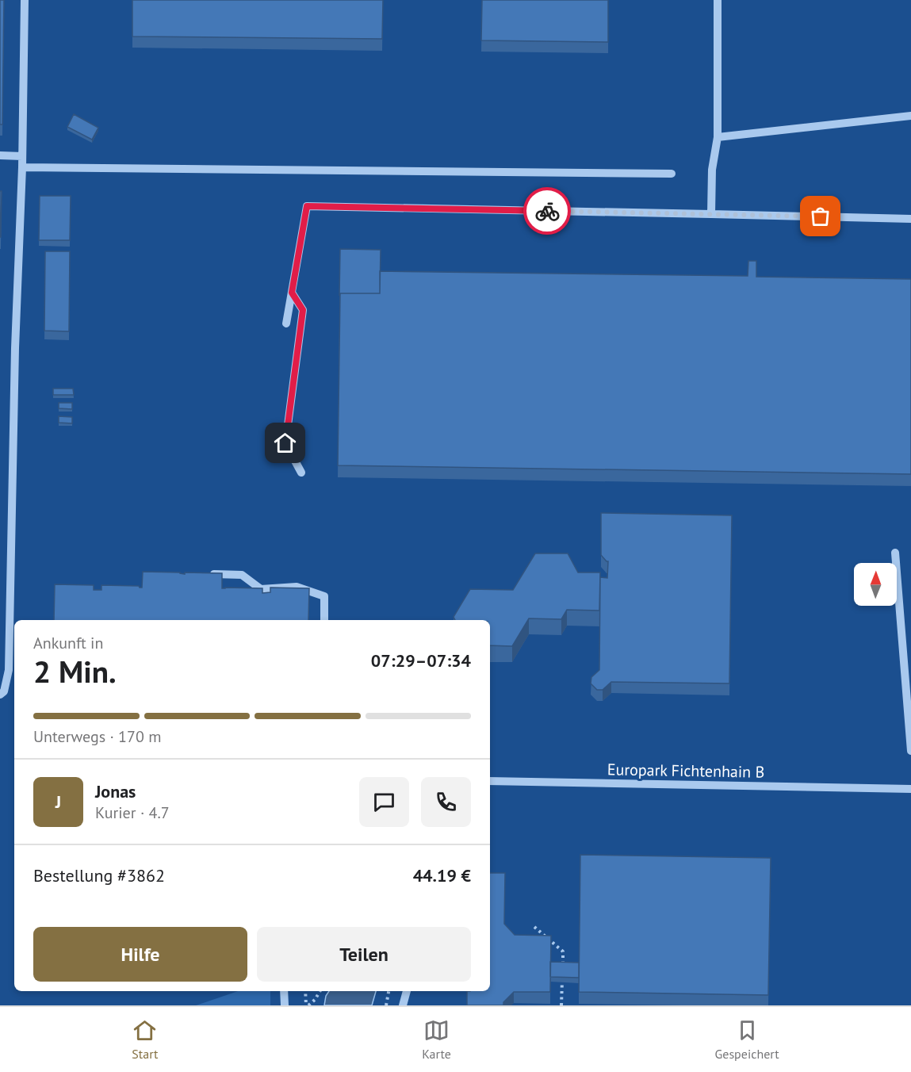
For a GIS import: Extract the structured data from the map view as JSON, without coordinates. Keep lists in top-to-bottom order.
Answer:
{
  "streets": {
    "street": ["Europark Fichtenhain B"]
  },
  "north": "top",
  "page": {
    "heading": ["2 Min.", "Ankunft in", "07:29–07:34"],
    "panel": [
      "Jonas",
      "Kurier · 4.7",
      "Bestellung #3862",
      "44.19 €"
    ],
    "bar": "Unterwegs · 170 m",
    "round": "J",
    "buttons": ["Hilfe", "Teilen"],
    "tabs": ["Start", "Karte", "Gespeichert"]
  }
}
